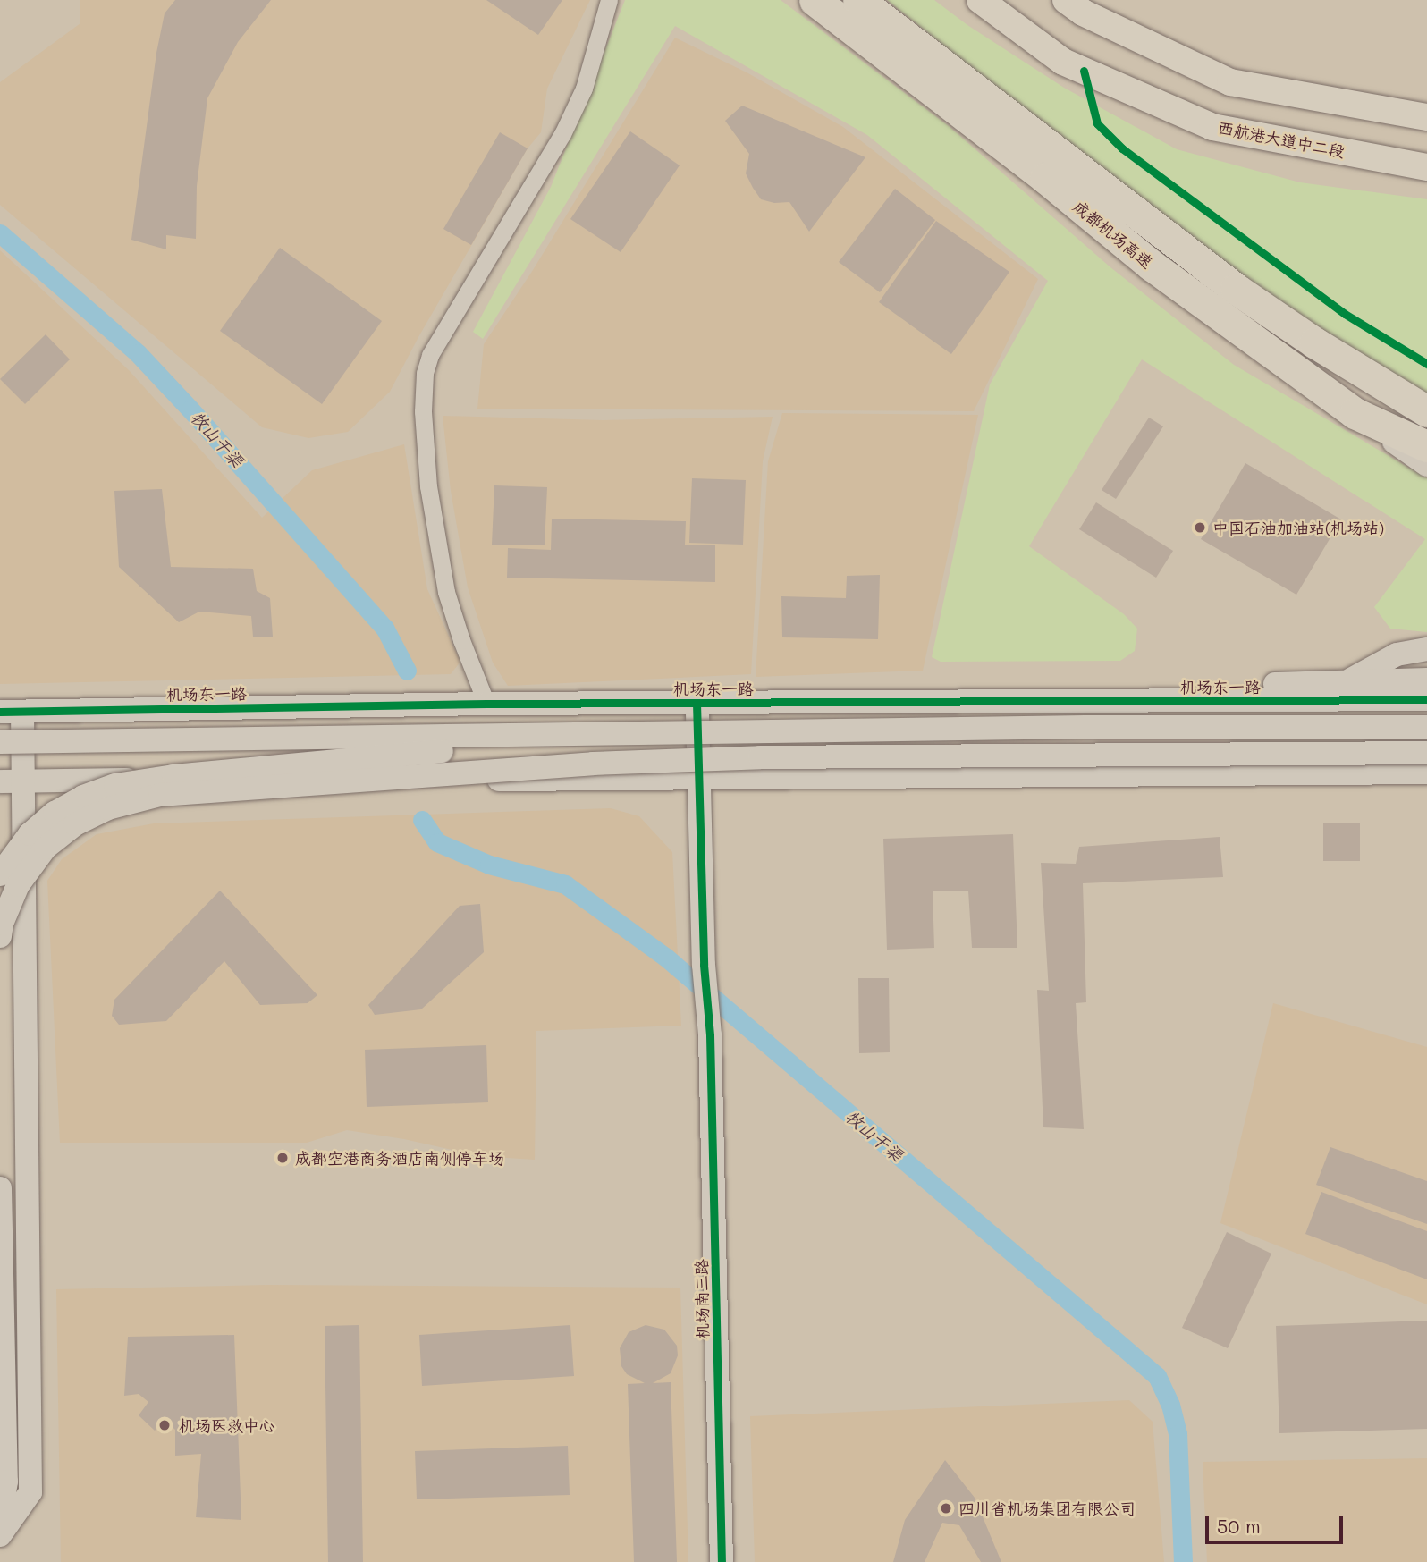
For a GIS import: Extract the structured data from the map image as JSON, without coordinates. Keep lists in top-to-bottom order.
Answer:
{
  "streets": {
    "highway": ["成都机场高速"],
    "main road": ["西航港大道中二段"],
    "street": ["机场东一路", "机场南三路"]
  },
  "crossings": [
    ["机场东一路", "机场南三路"]
  ],
  "water": ["牧山干渠"],
  "places": [
    "中国石油加油站(机场站)",
    "成都空港商务酒店南侧停车场",
    "机场医救中心",
    "四川省机场集团有限公司"
  ],
  "scale_bar": "50 m"
}
